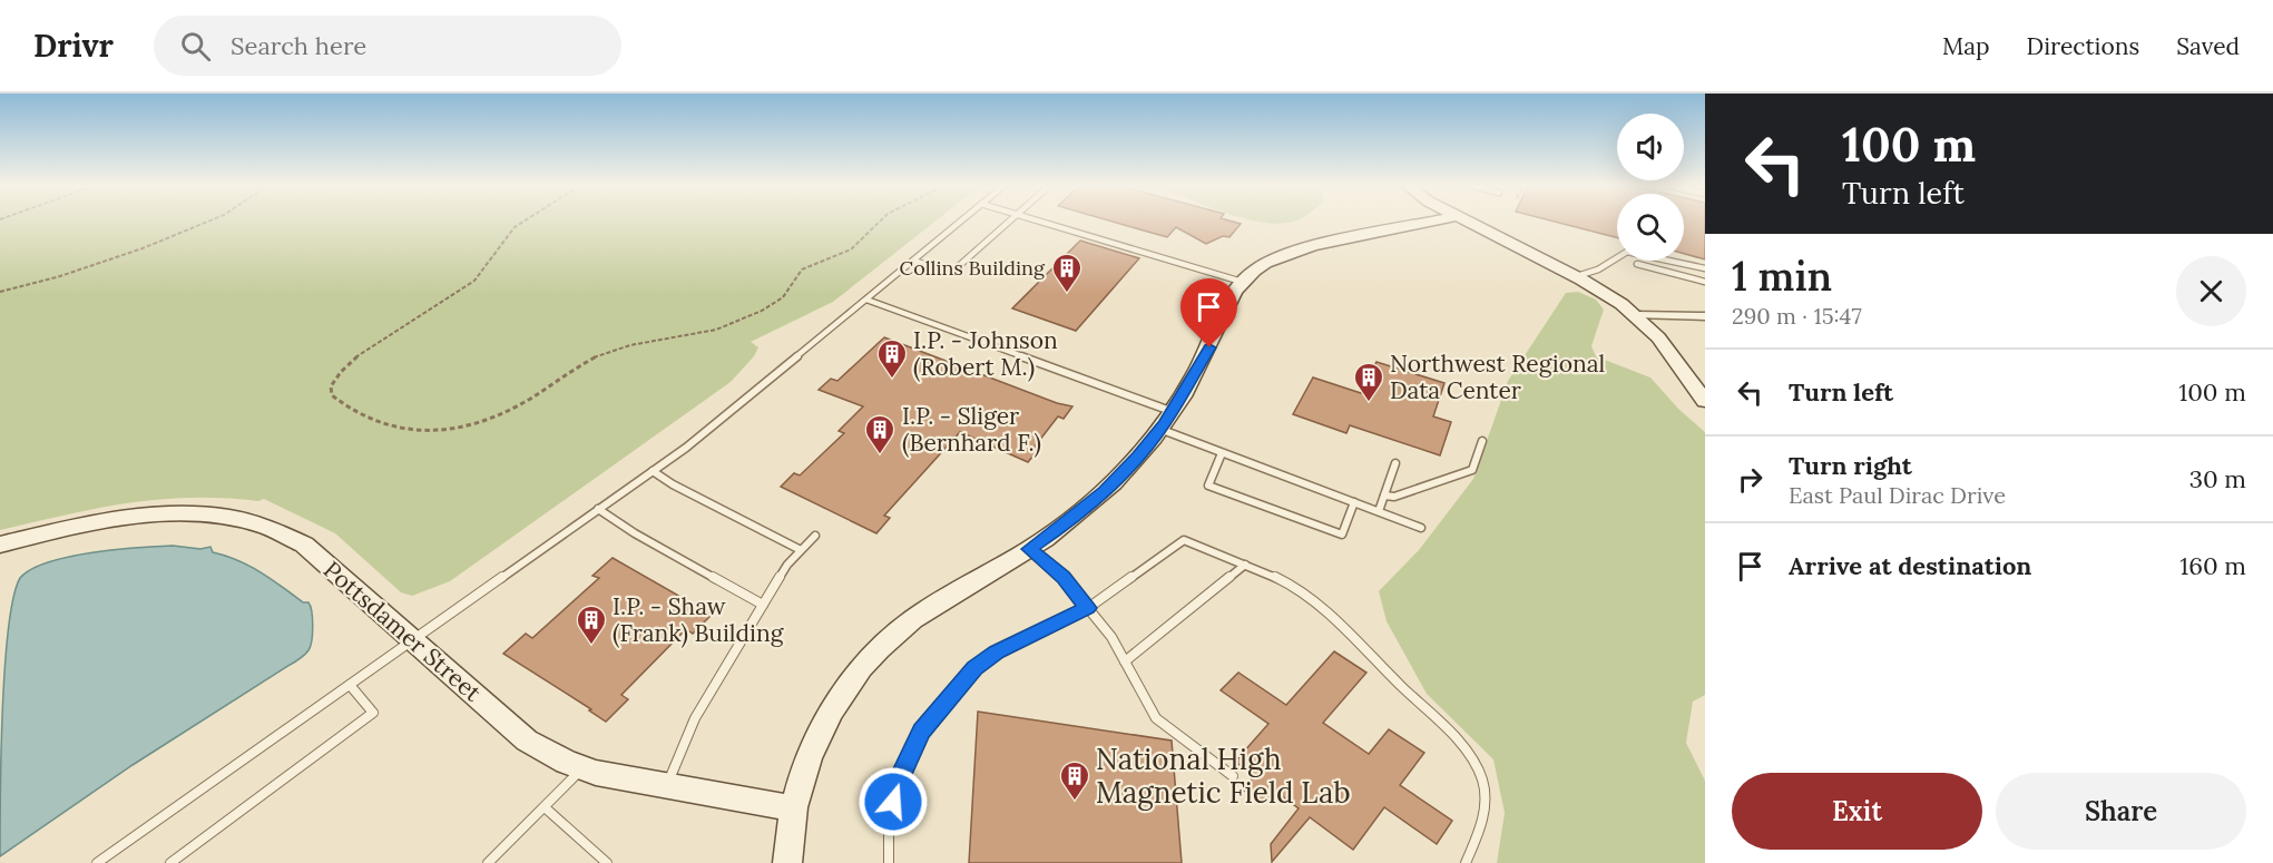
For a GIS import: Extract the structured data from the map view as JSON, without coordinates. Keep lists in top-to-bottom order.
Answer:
{
  "streets": {
    "street": ["Pottsdamer Street"]
  },
  "places": {
    "building": [
      "Collins Building",
      "I.P. - Johnson (Robert M.)",
      "Northwest Regional Data Center",
      "I.P. - Sliger (Bernhard F.)",
      "I.P. - Shaw (Frank) Building",
      "National High Magnetic Field Lab"
    ]
  },
  "page": {
    "header": "Drivr",
    "search": "Search here",
    "nav": ["Map", "Directions", "Saved"],
    "turn": ["100 m", "Turn left"],
    "heading": ["1 min", "290 m · 15:47"],
    "list": [
      {
        "name": "Turn left",
        "value": "100 m"
      },
      {
        "name": "Turn right",
        "note": "East Paul Dirac Drive",
        "value": "30 m"
      },
      {
        "name": "Arrive at destination",
        "value": "160 m"
      }
    ],
    "buttons": ["Exit", "Share"]
  }
}
